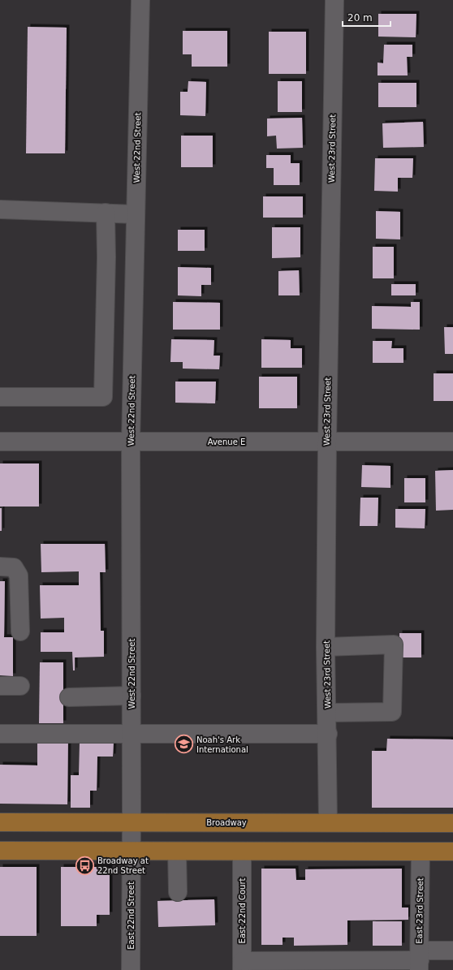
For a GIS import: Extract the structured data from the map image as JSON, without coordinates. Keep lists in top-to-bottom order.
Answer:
{
  "streets": {
    "main road": ["Broadway"],
    "street": [
      "West 22nd Street",
      "West 23rd Street",
      "Avenue E",
      "East 22nd Court",
      "East 23rd Street",
      "East 22nd Street"
    ]
  },
  "crossings": [
    ["West 22nd Street", "Avenue E"],
    ["West 22nd Street", "Broadway"],
    ["West 22nd Street", "East 22nd Street"],
    ["West 23rd Street", "Avenue E"],
    ["West 23rd Street", "Broadway"],
    ["Broadway", "East 22nd Street"]
  ],
  "places": {
    "school or university": ["Noah's Ark International"],
    "bus stop": ["Broadway at 22nd Street"]
  },
  "scale_bar": "20 m"
}
